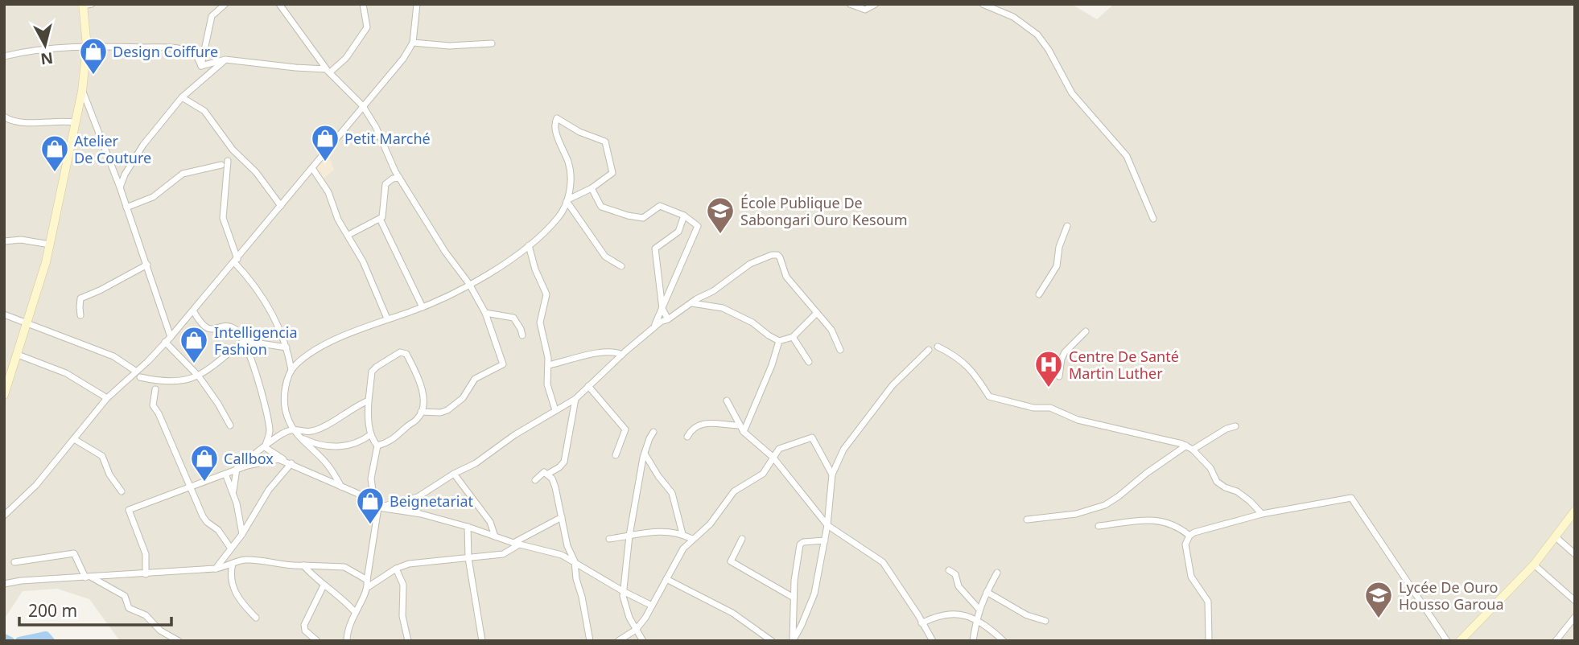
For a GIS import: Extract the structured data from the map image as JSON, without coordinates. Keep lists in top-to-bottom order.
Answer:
{
  "places": {
    "shop": [
      "Design Coiffure",
      "Petit Marché",
      "Atelier De Couture",
      "Intelligencia Fashion",
      "Callbox",
      "Beignetariat"
    ],
    "school or university": ["École Publique De Sabongari Ouro Kesoum", "Lycée De Ouro Housso Garoua"],
    "hospital": ["Centre De Santé Martin Luther"]
  },
  "scale_bar": "200 m",
  "north": "bottom"
}
